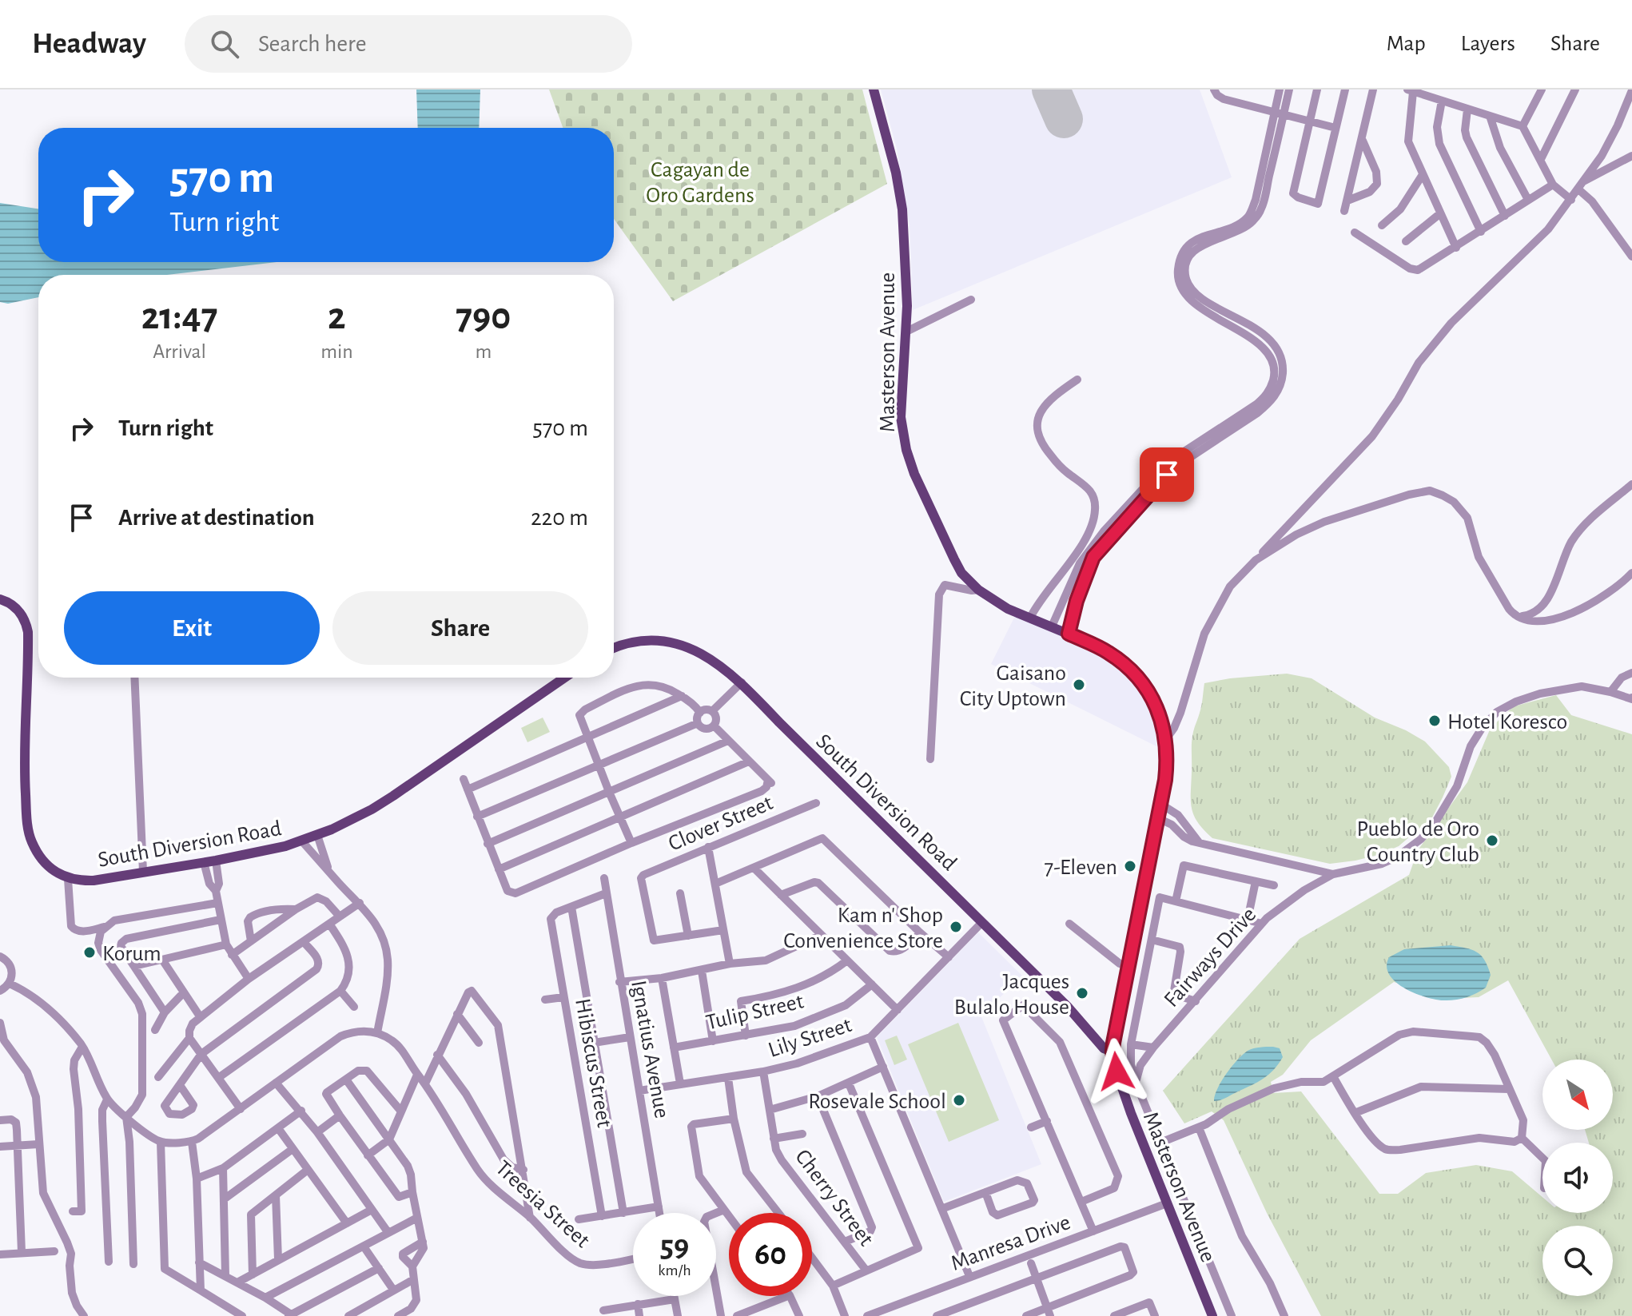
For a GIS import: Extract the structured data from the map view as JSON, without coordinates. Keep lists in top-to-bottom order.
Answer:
{
  "streets": {
    "main road": ["Masterson Avenue", "South Diversion Road"],
    "street": [
      "Clover Street",
      "Fairways Drive",
      "Tulip Street",
      "Lily Street",
      "Ignatius Avenue",
      "Hibiscus Street",
      "Cherry Street",
      "Treesia Street",
      "Manresa Drive"
    ]
  },
  "crossings": [
    ["Masterson Avenue", "South Diversion Road"],
    ["Masterson Avenue", "Manresa Drive"],
    ["South Diversion Road", "Lily Street"],
    ["Lily Street", "Ignatius Avenue"],
    ["Lily Street", "Cherry Street"]
  ],
  "parks": ["Cagayan de Oro Gardens"],
  "places": [
    "Gaisano City Uptown",
    "Hotel Koresco",
    "Pueblo de Oro Country Club",
    "7-Eleven",
    "Kam n' Shop Convenience Store",
    "Korum",
    "Jacques Bulalo House",
    "Rosevale School"
  ],
  "north": "bottom right",
  "page": {
    "header": "Headway",
    "search": "Search here",
    "nav": ["Map", "Layers", "Share"],
    "turn": ["570 m", "Turn right"],
    "eta": [
      "21:47",
      "Arrival",
      "2",
      "min",
      "790",
      "m"
    ],
    "list": [
      {
        "name": "Turn right",
        "value": "570 m"
      },
      {
        "name": "Arrive at destination",
        "value": "220 m"
      }
    ],
    "buttons": ["Exit", "Share"],
    "speed": "59 km/h",
    "limit": "60"
  }
}
